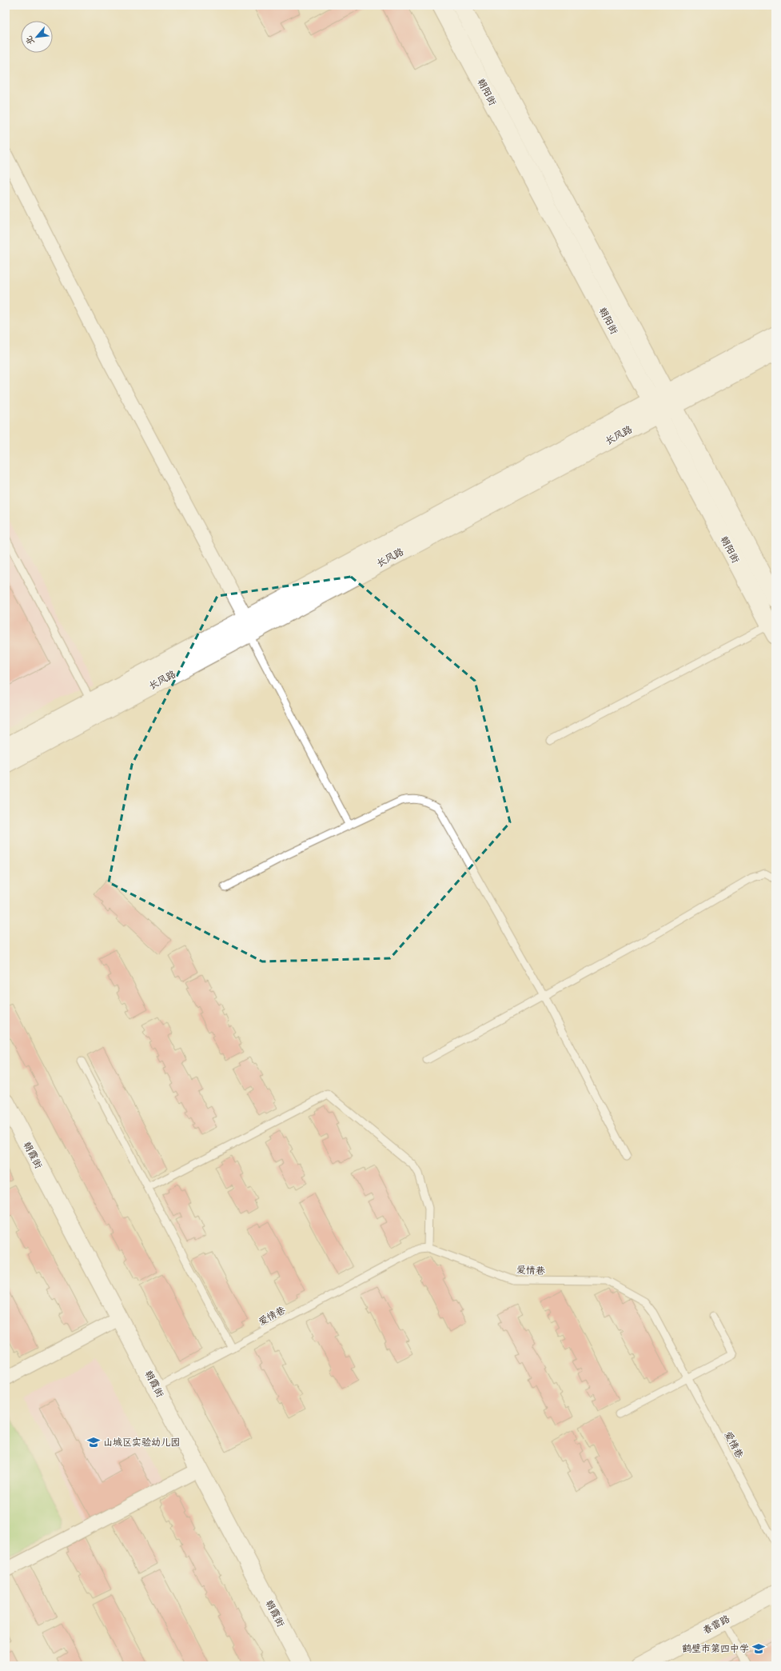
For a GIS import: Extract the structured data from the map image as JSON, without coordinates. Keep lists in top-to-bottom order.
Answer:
{
  "streets": {
    "main road": [
      "朝阳街",
      "长风路",
      "朝霞街",
      "春雷路"
    ],
    "lane": ["爱情巷"]
  },
  "crossings": [
    ["朝阳街", "长风路"],
    ["朝霞街", "爱情巷"]
  ],
  "places": {
    "school or university": ["山城区实验幼儿园", "鹤壁市第四中学"]
  },
  "north": "bottom left"
}
